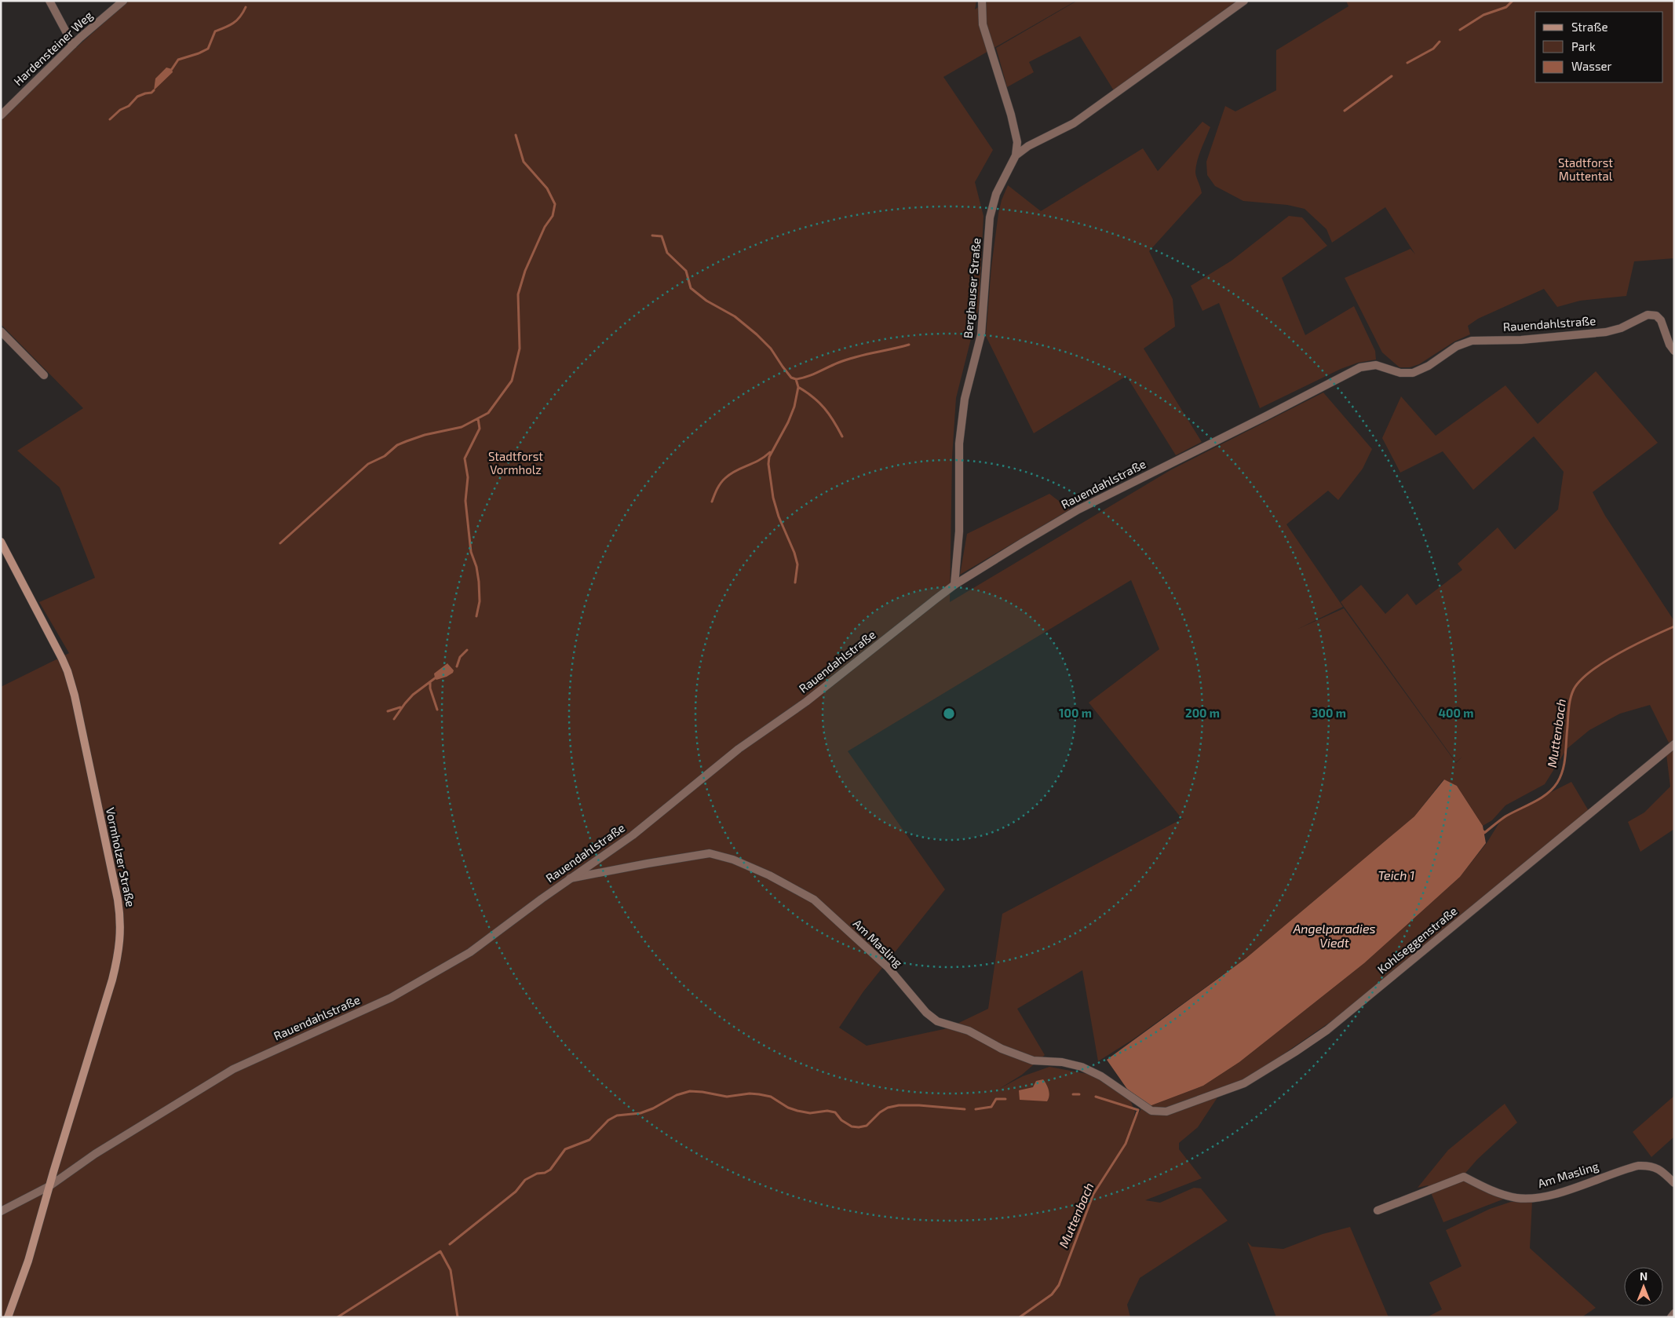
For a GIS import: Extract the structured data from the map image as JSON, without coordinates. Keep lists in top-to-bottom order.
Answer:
{
  "streets": {
    "main road": ["Vormholzer Straße"],
    "street": [
      "Hardensteiner Weg",
      "Berghauser Straße",
      "Rauendahlstraße",
      "Kohlseggenstraße",
      "Am Masling"
    ]
  },
  "crossings": [
    ["Berghauser Straße", "Rauendahlstraße"],
    ["Rauendahlstraße", "Vormholzer Straße"],
    ["Rauendahlstraße", "Am Masling"],
    ["Kohlseggenstraße", "Am Masling"]
  ],
  "water": ["Muttenbach", "Teich 1", "Angelparadies Viedt"],
  "parks": ["Stadtforst Muttental", "Stadtforst Vormholz"],
  "legend": ["Straße", "Park", "Wasser"],
  "north": "top",
  "rings": [
    "100 m",
    "200 m",
    "300 m",
    "400 m"
  ]
}
